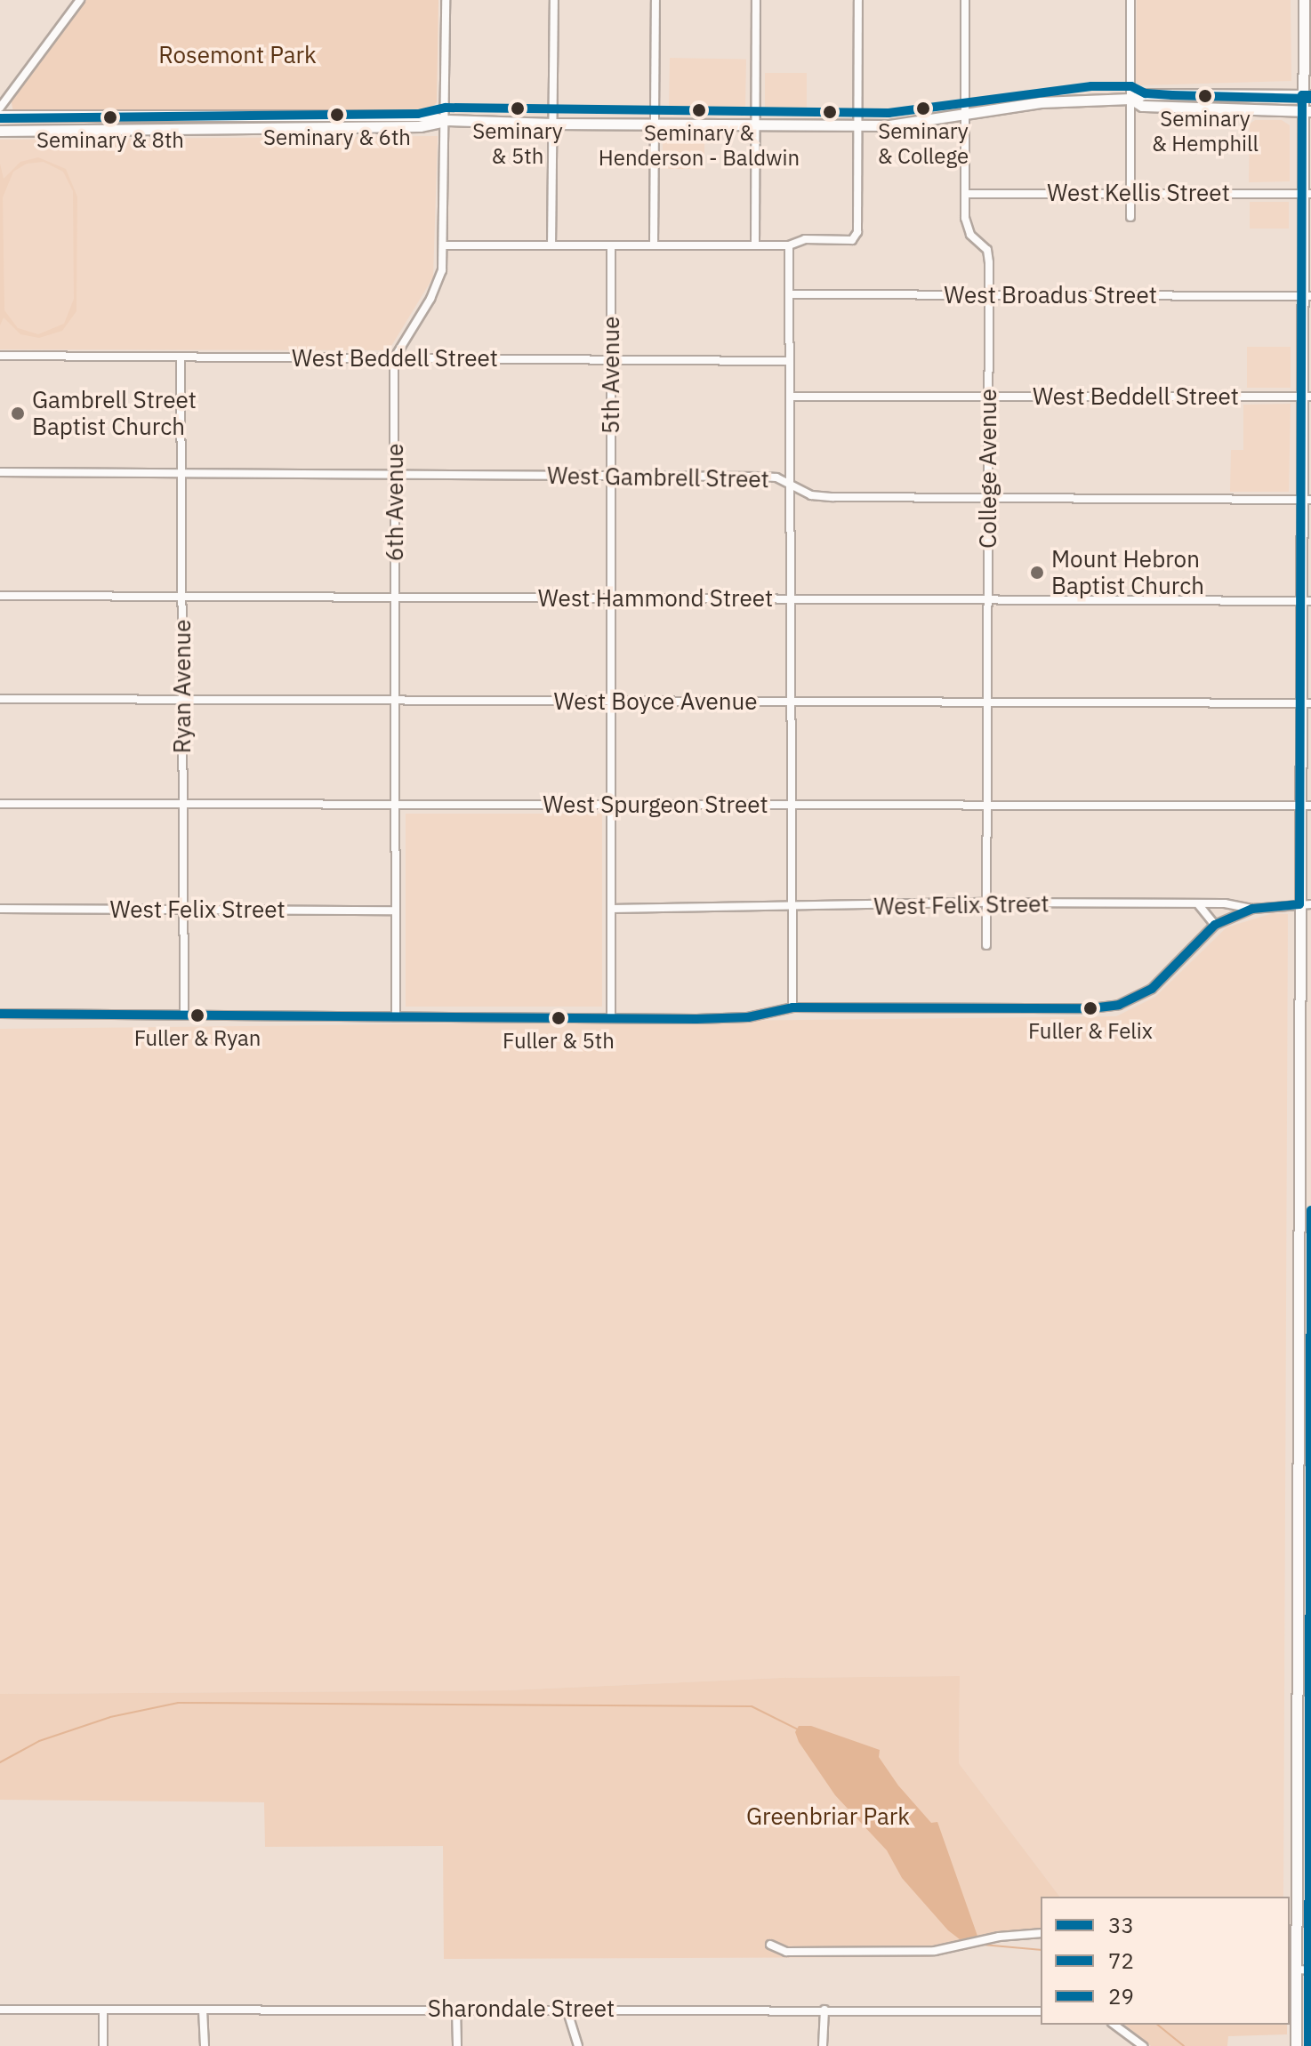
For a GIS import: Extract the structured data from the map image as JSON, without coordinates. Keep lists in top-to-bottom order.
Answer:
{
  "streets": {
    "street": [
      "West Kellis Street",
      "West Broadus Street",
      "West Beddell Street",
      "5th Avenue",
      "College Avenue",
      "West Gambrell Street",
      "6th Avenue",
      "West Hammond Street",
      "Ryan Avenue",
      "West Boyce Avenue",
      "West Spurgeon Street",
      "West Felix Street",
      "Sharondale Street"
    ]
  },
  "crossings": [
    ["West Kellis Street", "College Avenue"],
    ["West Broadus Street", "College Avenue"],
    ["West Beddell Street", "5th Avenue"],
    ["West Beddell Street", "College Avenue"],
    ["West Beddell Street", "6th Avenue"],
    ["West Beddell Street", "Ryan Avenue"],
    ["5th Avenue", "West Gambrell Street"],
    ["5th Avenue", "West Hammond Street"],
    ["5th Avenue", "West Boyce Avenue"],
    ["5th Avenue", "West Spurgeon Street"],
    ["5th Avenue", "West Felix Street"],
    ["College Avenue", "West Gambrell Street"],
    ["College Avenue", "West Hammond Street"],
    ["College Avenue", "West Boyce Avenue"],
    ["College Avenue", "West Spurgeon Street"],
    ["College Avenue", "West Felix Street"],
    ["West Gambrell Street", "6th Avenue"],
    ["West Gambrell Street", "Ryan Avenue"],
    ["6th Avenue", "West Hammond Street"],
    ["6th Avenue", "West Boyce Avenue"],
    ["6th Avenue", "West Spurgeon Street"],
    ["6th Avenue", "West Felix Street"],
    ["West Hammond Street", "Ryan Avenue"],
    ["Ryan Avenue", "West Boyce Avenue"],
    ["Ryan Avenue", "West Spurgeon Street"],
    ["Ryan Avenue", "West Felix Street"]
  ],
  "parks": ["Rosemont Park", "Greenbriar Park"],
  "places": [
    "Seminary & Hemphill",
    "Seminary & 5th",
    "Seminary & College",
    "Seminary & Henderson - Baldwin",
    "Seminary & 6th",
    "Seminary & 8th",
    "Gambrell Street Baptist Church",
    "Mount Hebron Baptist Church",
    "Fuller & Felix",
    "Fuller & Ryan",
    "Fuller & 5th"
  ],
  "lines": ["transit line 29", "transit line 33", "transit line 72"],
  "legend": ["33", "72", "29"]
}
